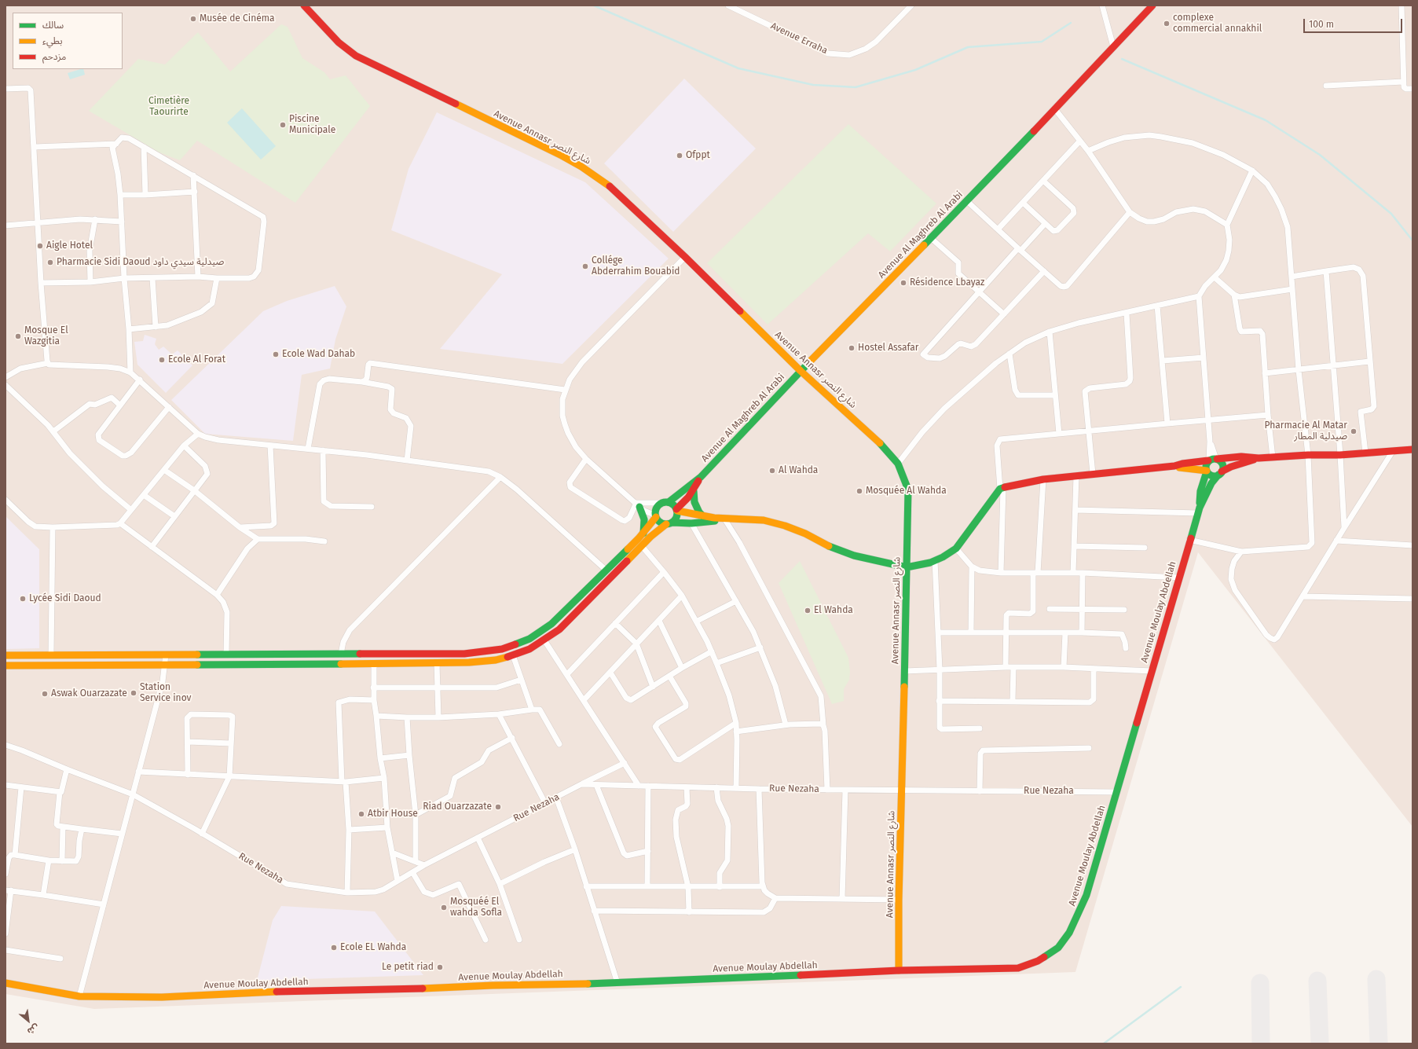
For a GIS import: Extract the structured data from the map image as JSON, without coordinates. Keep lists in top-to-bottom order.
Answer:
{
  "streets": {
    "main road": ["Avenue Annasr شارع النصر", "Avenue Al Maghreb Al Arabi", "Avenue Moulay Abdellah"],
    "street": ["Avenue Erraha", "Rue Nezaha"]
  },
  "crossings": [
    ["Avenue Annasr شارع النصر", "Avenue Al Maghreb Al Arabi"],
    ["Avenue Annasr شارع النصر", "Avenue Moulay Abdellah"],
    ["Avenue Annasr شارع النصر", "Rue Nezaha"],
    ["Avenue Moulay Abdellah", "Rue Nezaha"]
  ],
  "parks": ["Cimetière Taourirte"],
  "places": [
    "Musée de Cinéma",
    "complexe commercial annakhil",
    "Piscine Municipale",
    "Ofppt",
    "Aigle Hotel",
    "Pharmacie Sidi Daoud صيدلية سيدي داود",
    "Collége Abderrahim Bouabid",
    "Résidence Lbayaz",
    "Mosque El Wazgitia",
    "Hostel Assafar",
    "Ecole Wad Dahab",
    "Ecole Al Forat",
    "Pharmacie Al Matar صيدلية المطار",
    "Al Wahda",
    "Mosquée Al Wahda",
    "Lycée Sidi Daoud",
    "El Wahda",
    "Station Service inov",
    "Aswak Ouarzazate",
    "Riad Ouarzazate",
    "Atbir House",
    "Mosquéé El wahda Sofla",
    "Ecole EL Wahda",
    "Le petit riad"
  ],
  "legend": ["سالك", "بطيء", "مزدحم"],
  "scale_bar": "100 m",
  "north": "bottom right"
}
